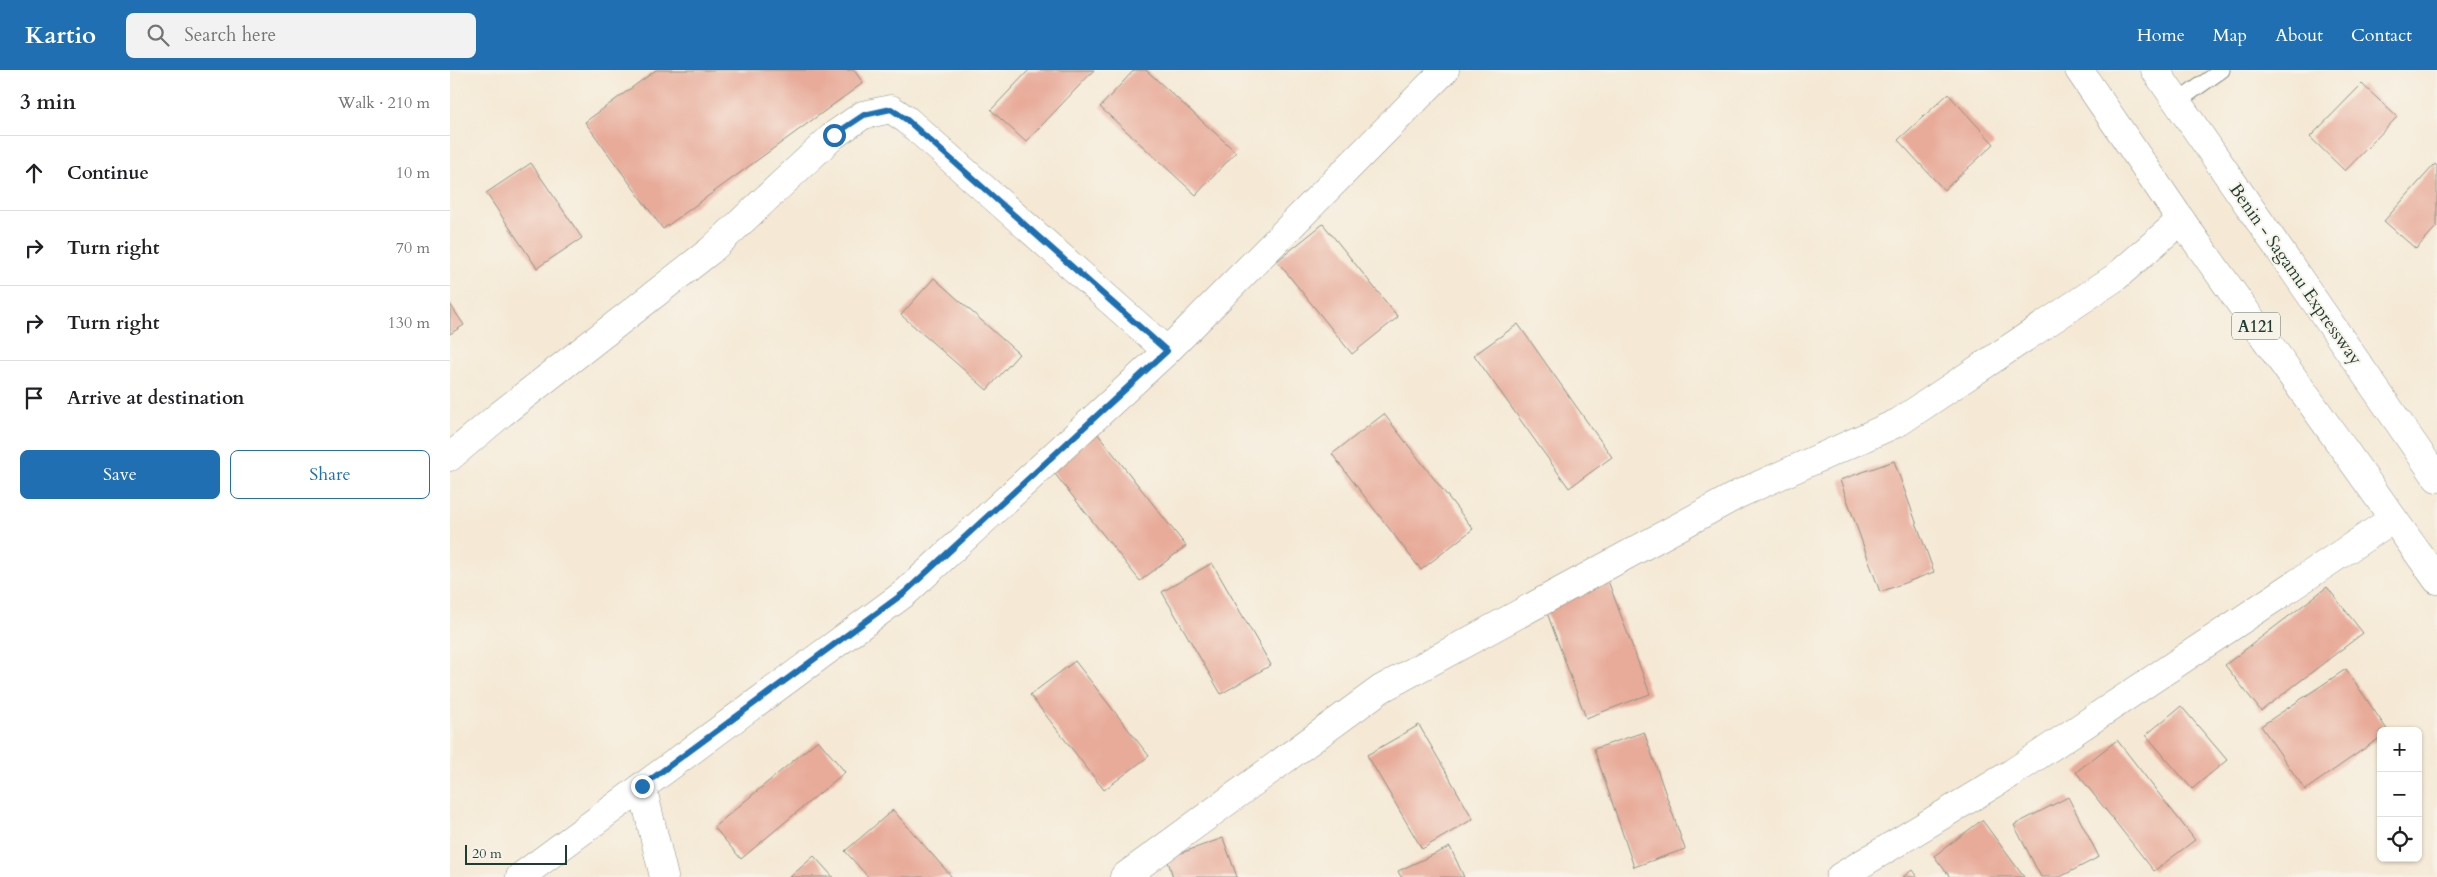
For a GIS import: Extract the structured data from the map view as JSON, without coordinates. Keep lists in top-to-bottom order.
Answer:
{
  "streets": {
    "main road": ["Benin - Sagamu Expressway", "A121"]
  },
  "scale_bar": "20 m",
  "page": {
    "header": "Kartio",
    "search": "Search here",
    "nav": [
      "Home",
      "Map",
      "About",
      "Contact"
    ],
    "heading": ["3 min", "Walk · 210 m"],
    "list": [
      ["Continue", "10 m"],
      ["Turn right", "70 m"],
      ["Turn right", "130 m"],
      "Arrive at destination"
    ],
    "buttons": ["Save", "Share"],
    "map_buttons": ["+", "−"],
    "scale": "20 m"
  }
}
